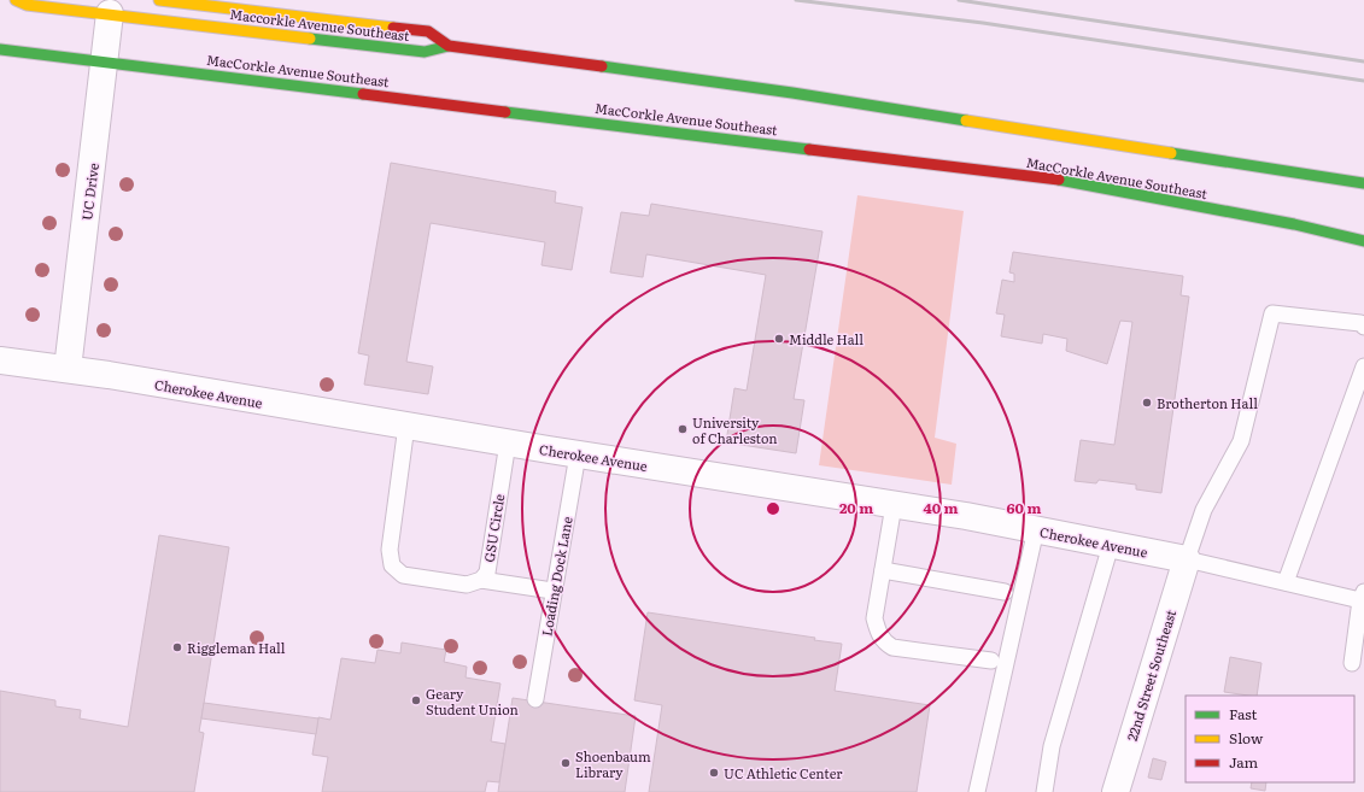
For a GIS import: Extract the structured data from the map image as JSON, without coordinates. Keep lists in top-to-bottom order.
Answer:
{
  "streets": {
    "main road": ["Maccorkle Avenue Southeast", "MacCorkle Avenue Southeast"],
    "street": ["UC Drive", "Cherokee Avenue", "22nd Street Southeast"],
    "lane": ["GSU Circle", "Loading Dock Lane"]
  },
  "crossings": [
    ["Maccorkle Avenue Southeast", "MacCorkle Avenue Southeast"],
    ["Maccorkle Avenue Southeast", "UC Drive"],
    ["MacCorkle Avenue Southeast", "UC Drive"],
    ["UC Drive", "Cherokee Avenue"],
    ["Cherokee Avenue", "GSU Circle"],
    ["Cherokee Avenue", "Loading Dock Lane"],
    ["Cherokee Avenue", "22nd Street Southeast"]
  ],
  "places": [
    "Middle Hall",
    "Brotherton Hall",
    "University of Charleston",
    "Riggleman Hall",
    "Geary Student Union",
    "Shoenbaum Library",
    "UC Athletic Center"
  ],
  "legend": ["Fast", "Slow", "Jam"],
  "rings": ["20 m", "40 m", "60 m"]
}
